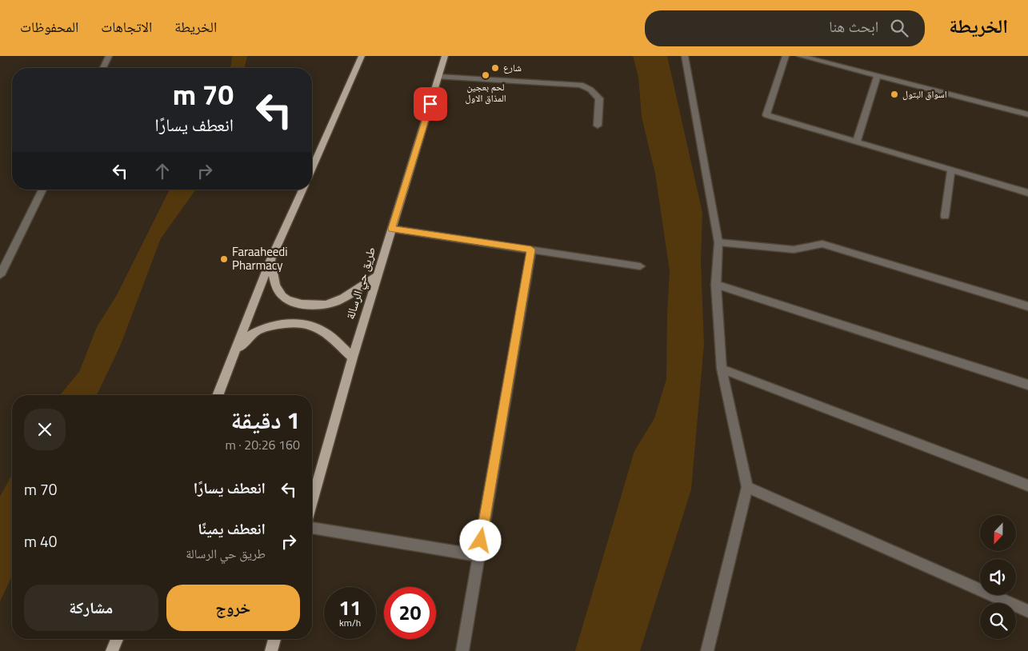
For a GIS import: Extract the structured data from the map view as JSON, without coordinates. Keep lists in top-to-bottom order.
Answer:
{
  "streets": {
    "main road": ["طريق حي الرسالة"]
  },
  "places": [
    "شارع",
    "لحم بعجين المذاق الاول",
    "اسواق البتول",
    "Faraaheedi Pharmacy"
  ],
  "north": "bottom",
  "page": {
    "header": "الخريطة",
    "search": "ابحث هنا",
    "nav": ["الخريطة", "الاتجاهات", "المحفوظات"],
    "turn": ["70 m", "انعطف يسارًا"],
    "heading": ["1 دقيقة", "160 m · 20:26"],
    "list": [
      {
        "name": "انعطف يسارًا",
        "value": "70 m"
      },
      {
        "name": "انعطف يمينًا",
        "note": "طريق حي الرسالة",
        "value": "40 m"
      }
    ],
    "buttons": ["خروج", "مشاركة"],
    "speed": "11 km/h",
    "limit": "20"
  }
}
